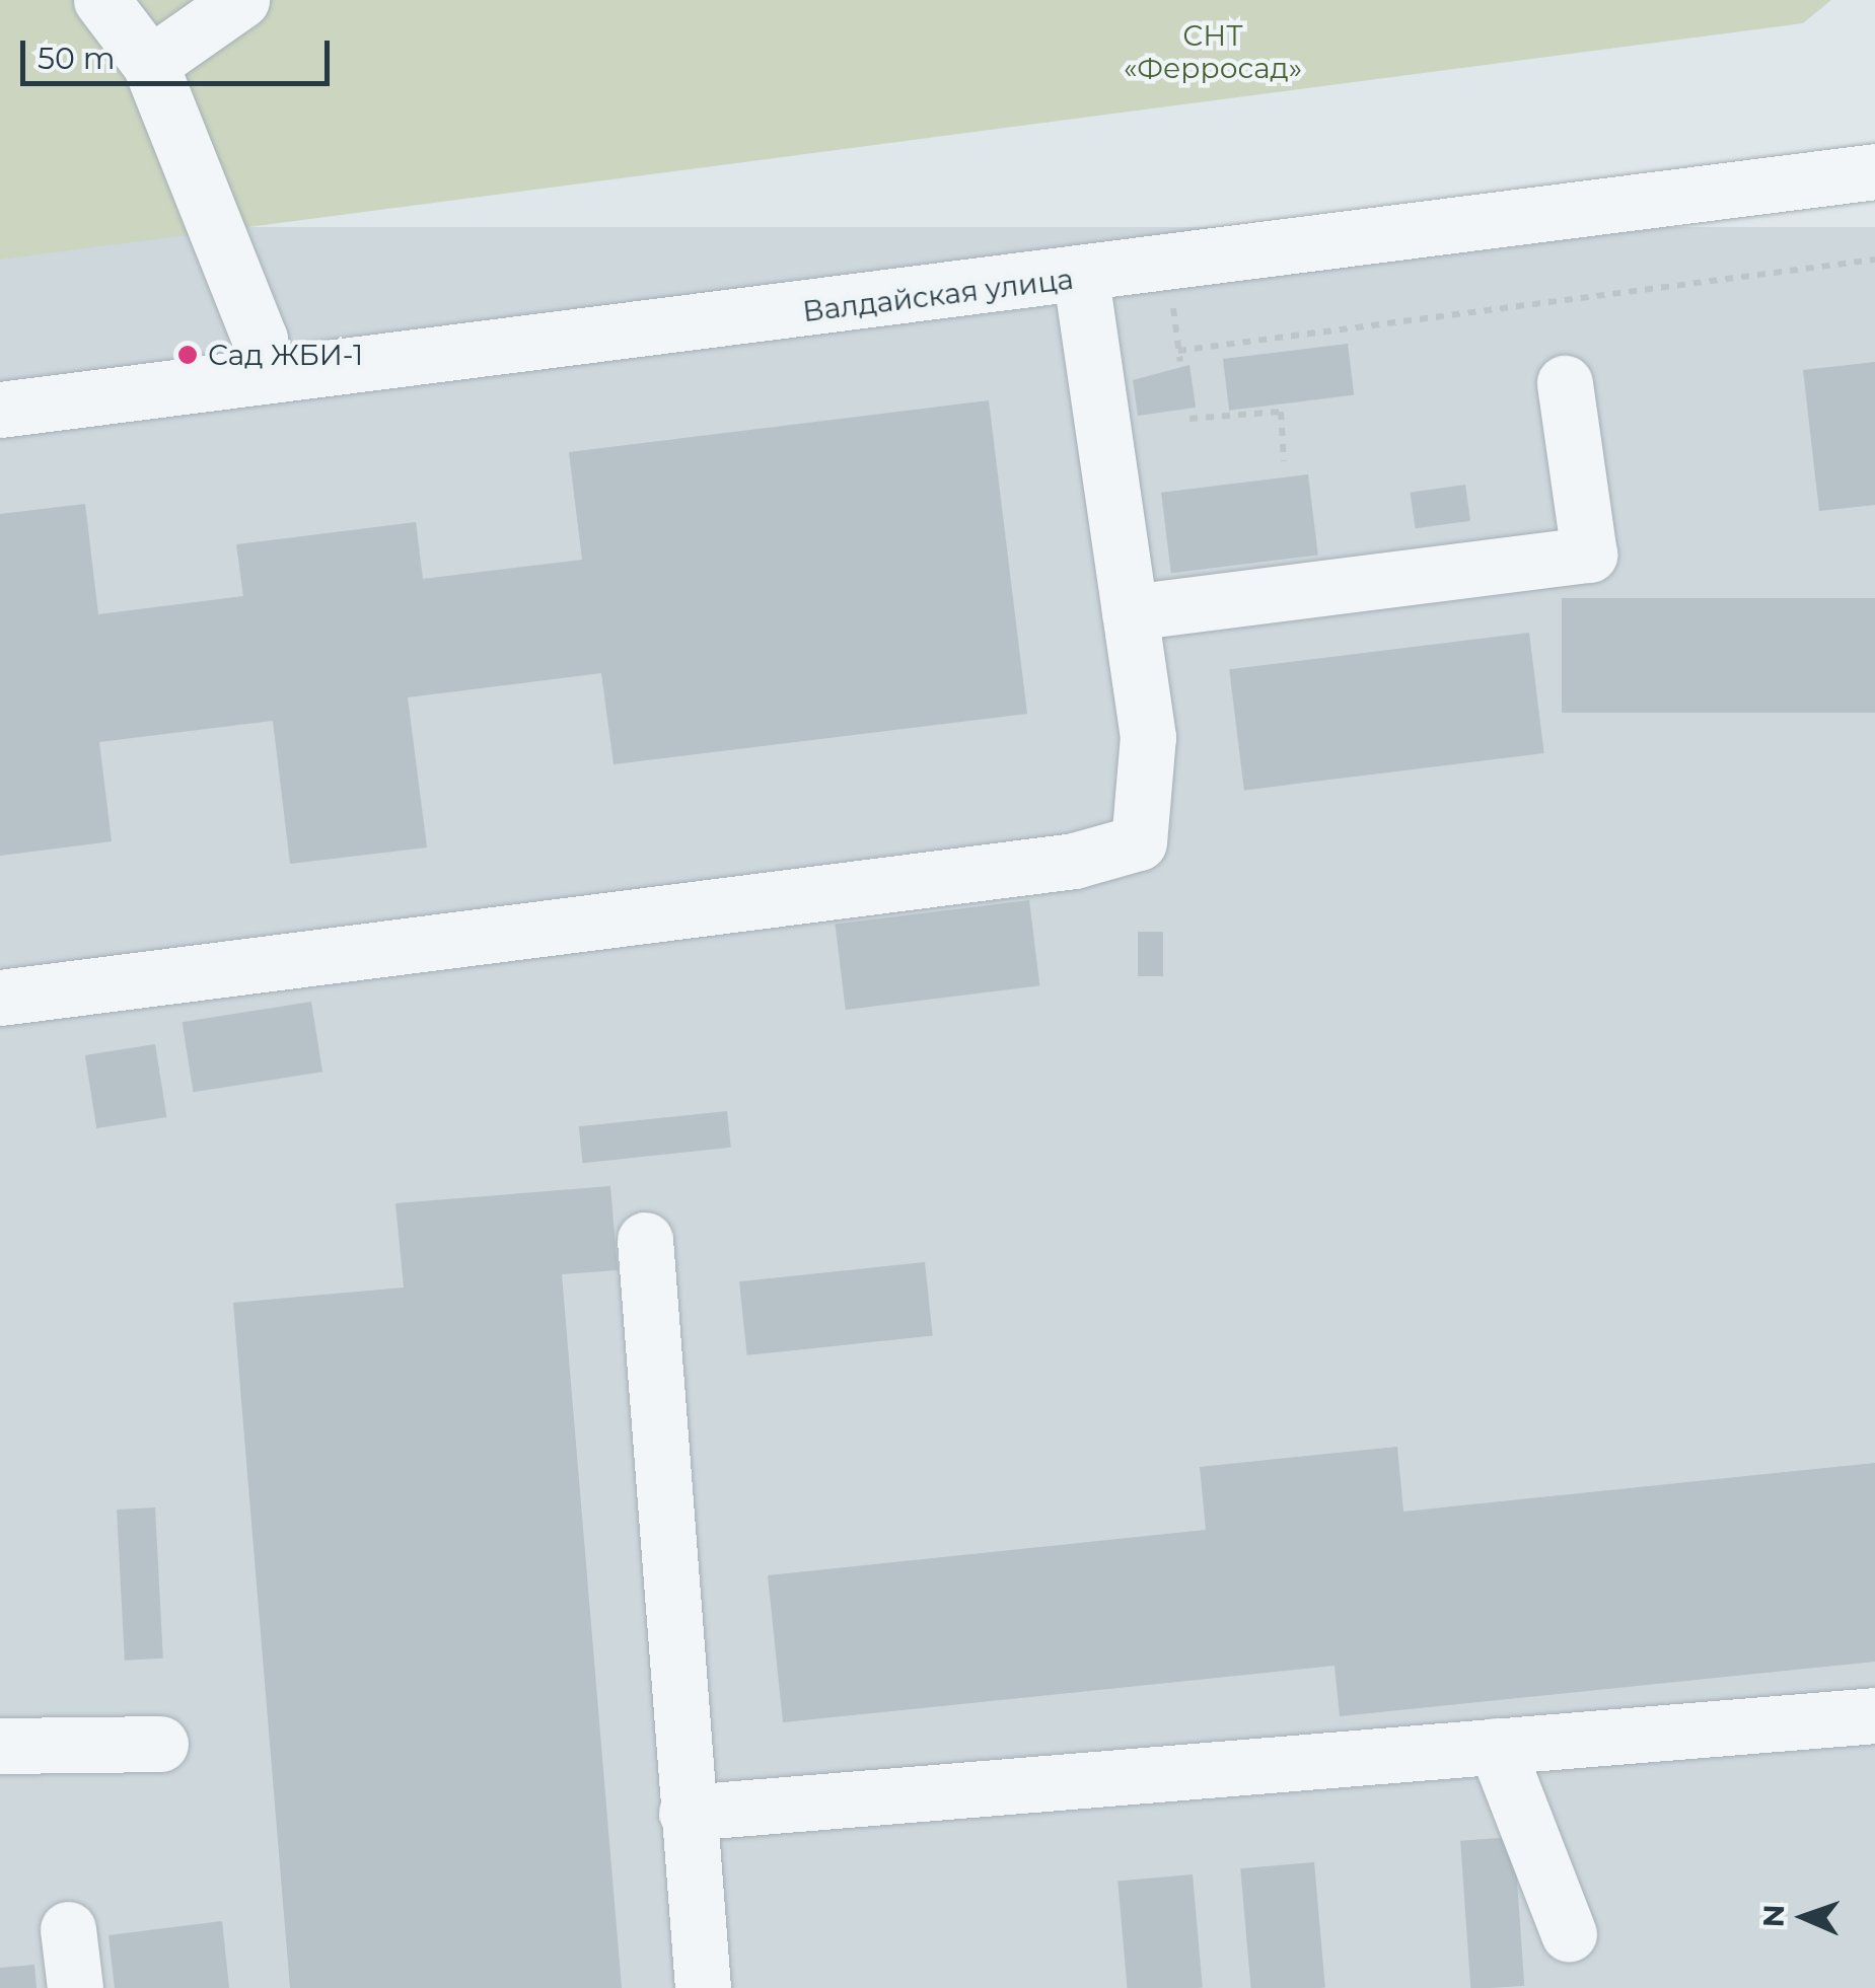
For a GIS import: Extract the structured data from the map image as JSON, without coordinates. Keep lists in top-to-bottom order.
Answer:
{
  "streets": {
    "street": ["Валдайская улица"]
  },
  "parks": ["СНТ «Ферросад»"],
  "places": ["Сад ЖБИ-1"],
  "scale_bar": "50 m",
  "north": "left"
}
